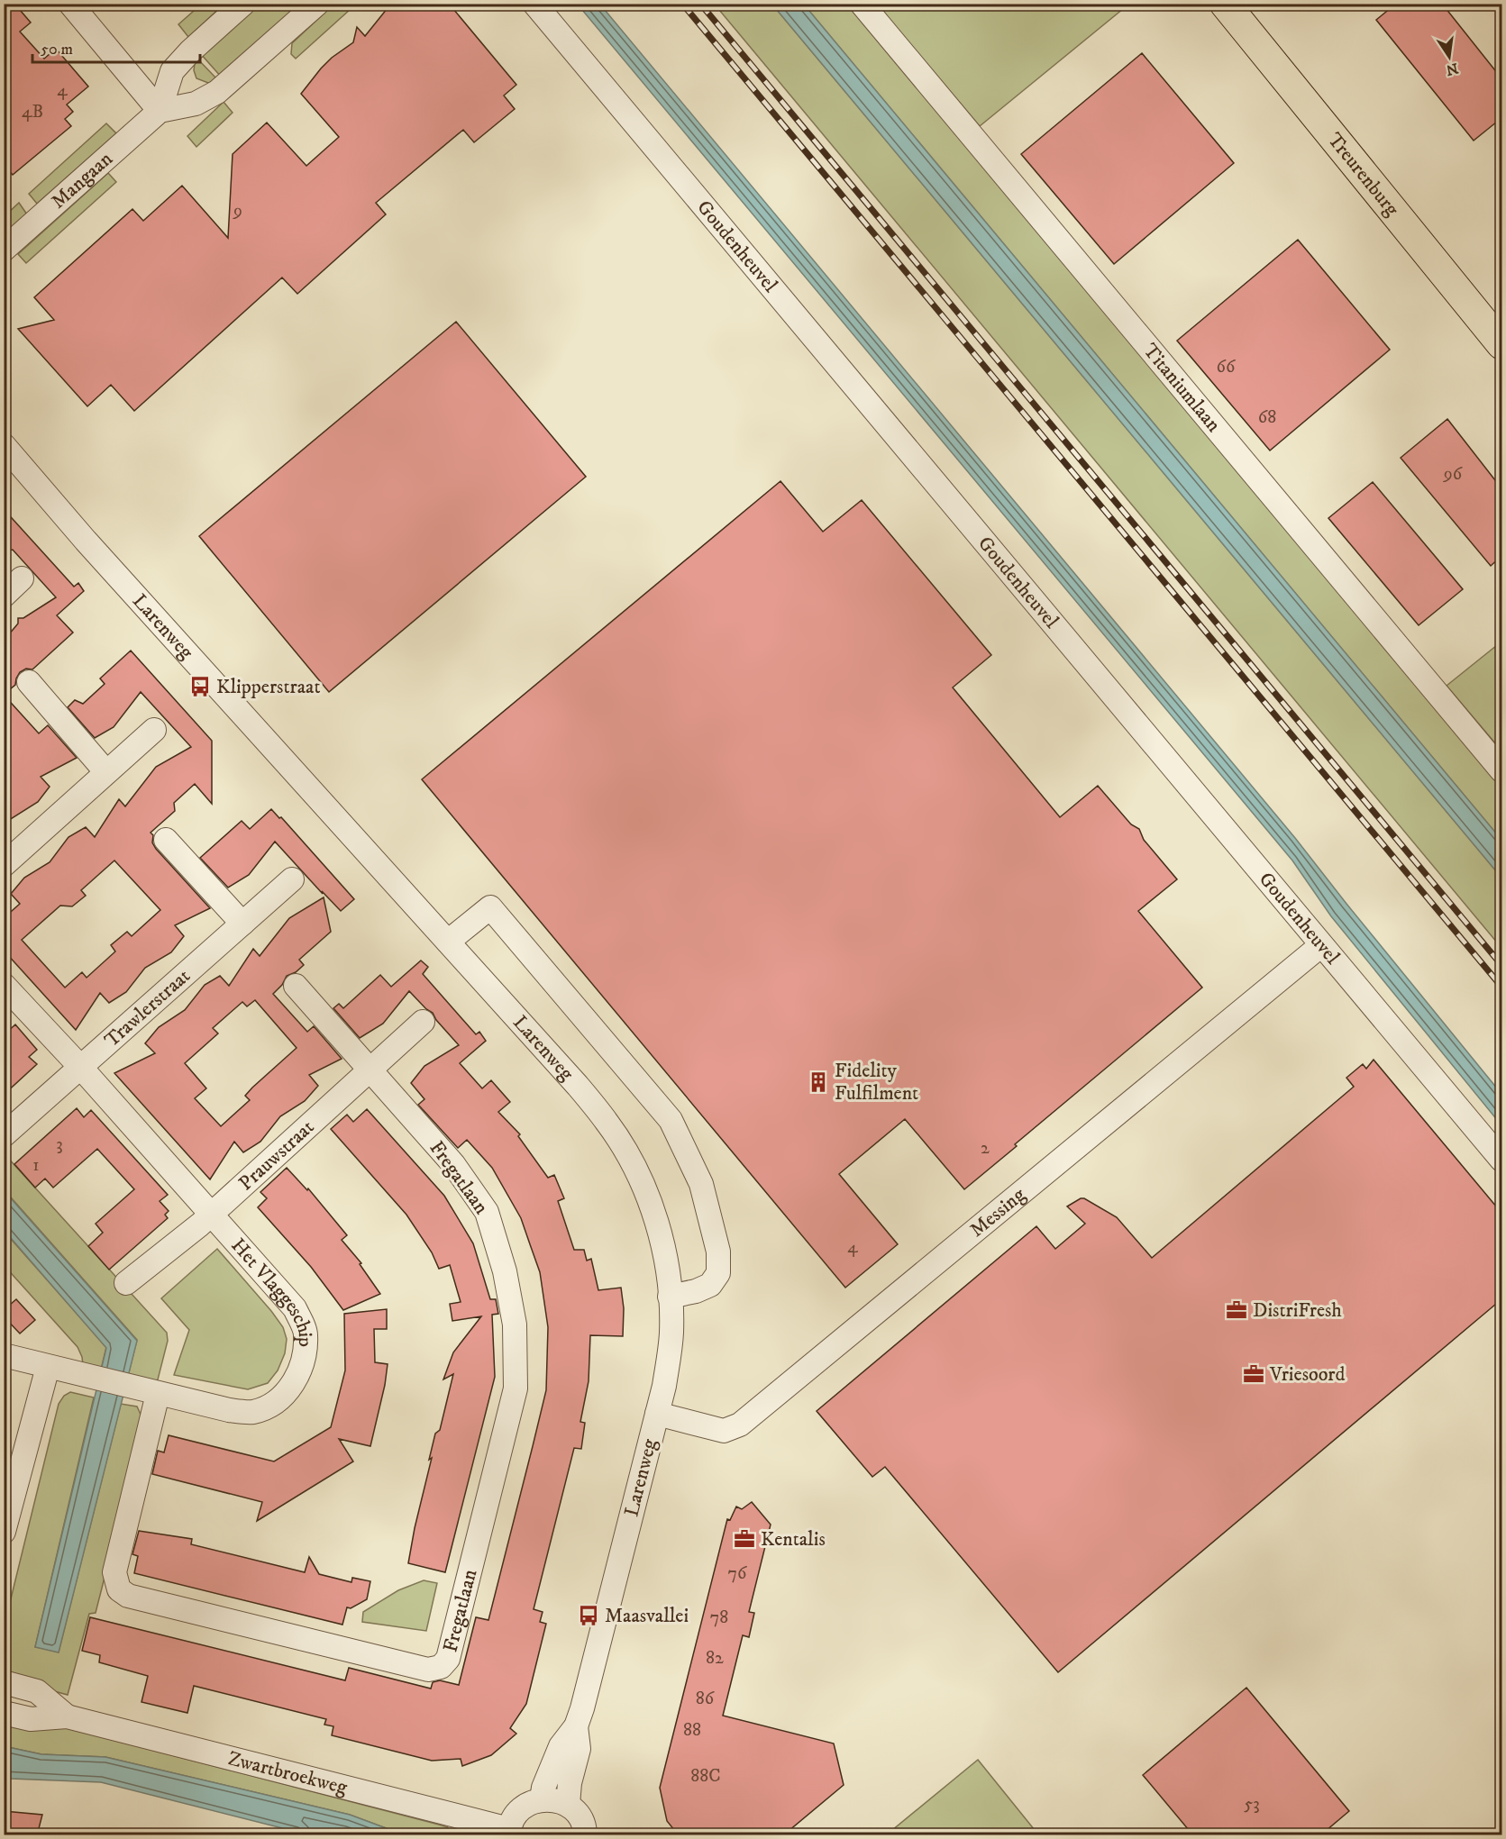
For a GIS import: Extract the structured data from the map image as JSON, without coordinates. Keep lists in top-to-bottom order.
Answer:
{
  "streets": {
    "main road": ["Treurenburg"],
    "street": [
      "Mangaan",
      "Goudenheuvel",
      "Titaniumlaan",
      "Larenweg",
      "Trawlerstraat",
      "Prauwstraat",
      "Fregatlaan",
      "Messing",
      "Het Vlaggeschip",
      "Zwartbroekweg"
    ]
  },
  "crossings": [
    ["Goudenheuvel", "Messing"],
    ["Larenweg", "Messing"],
    ["Trawlerstraat", "Het Vlaggeschip"],
    ["Prauwstraat", "Fregatlaan"],
    ["Prauwstraat", "Het Vlaggeschip"],
    ["Fregatlaan", "Het Vlaggeschip"]
  ],
  "places": {
    "bus stop": ["Klipperstraat", "Maasvallei"],
    "building": ["Fidelity Fulfilment"],
    "office": ["DistriFresh", "Vriesoord", "Kentalis"]
  },
  "house_numbers": [
    "4",
    "4B",
    "9",
    "66",
    "68",
    "96",
    "3",
    "2",
    "1",
    "4",
    "76",
    "78",
    "82",
    "86",
    "88",
    "88C",
    "53"
  ],
  "scale_bar": "50 m",
  "north": "bottom"
}
